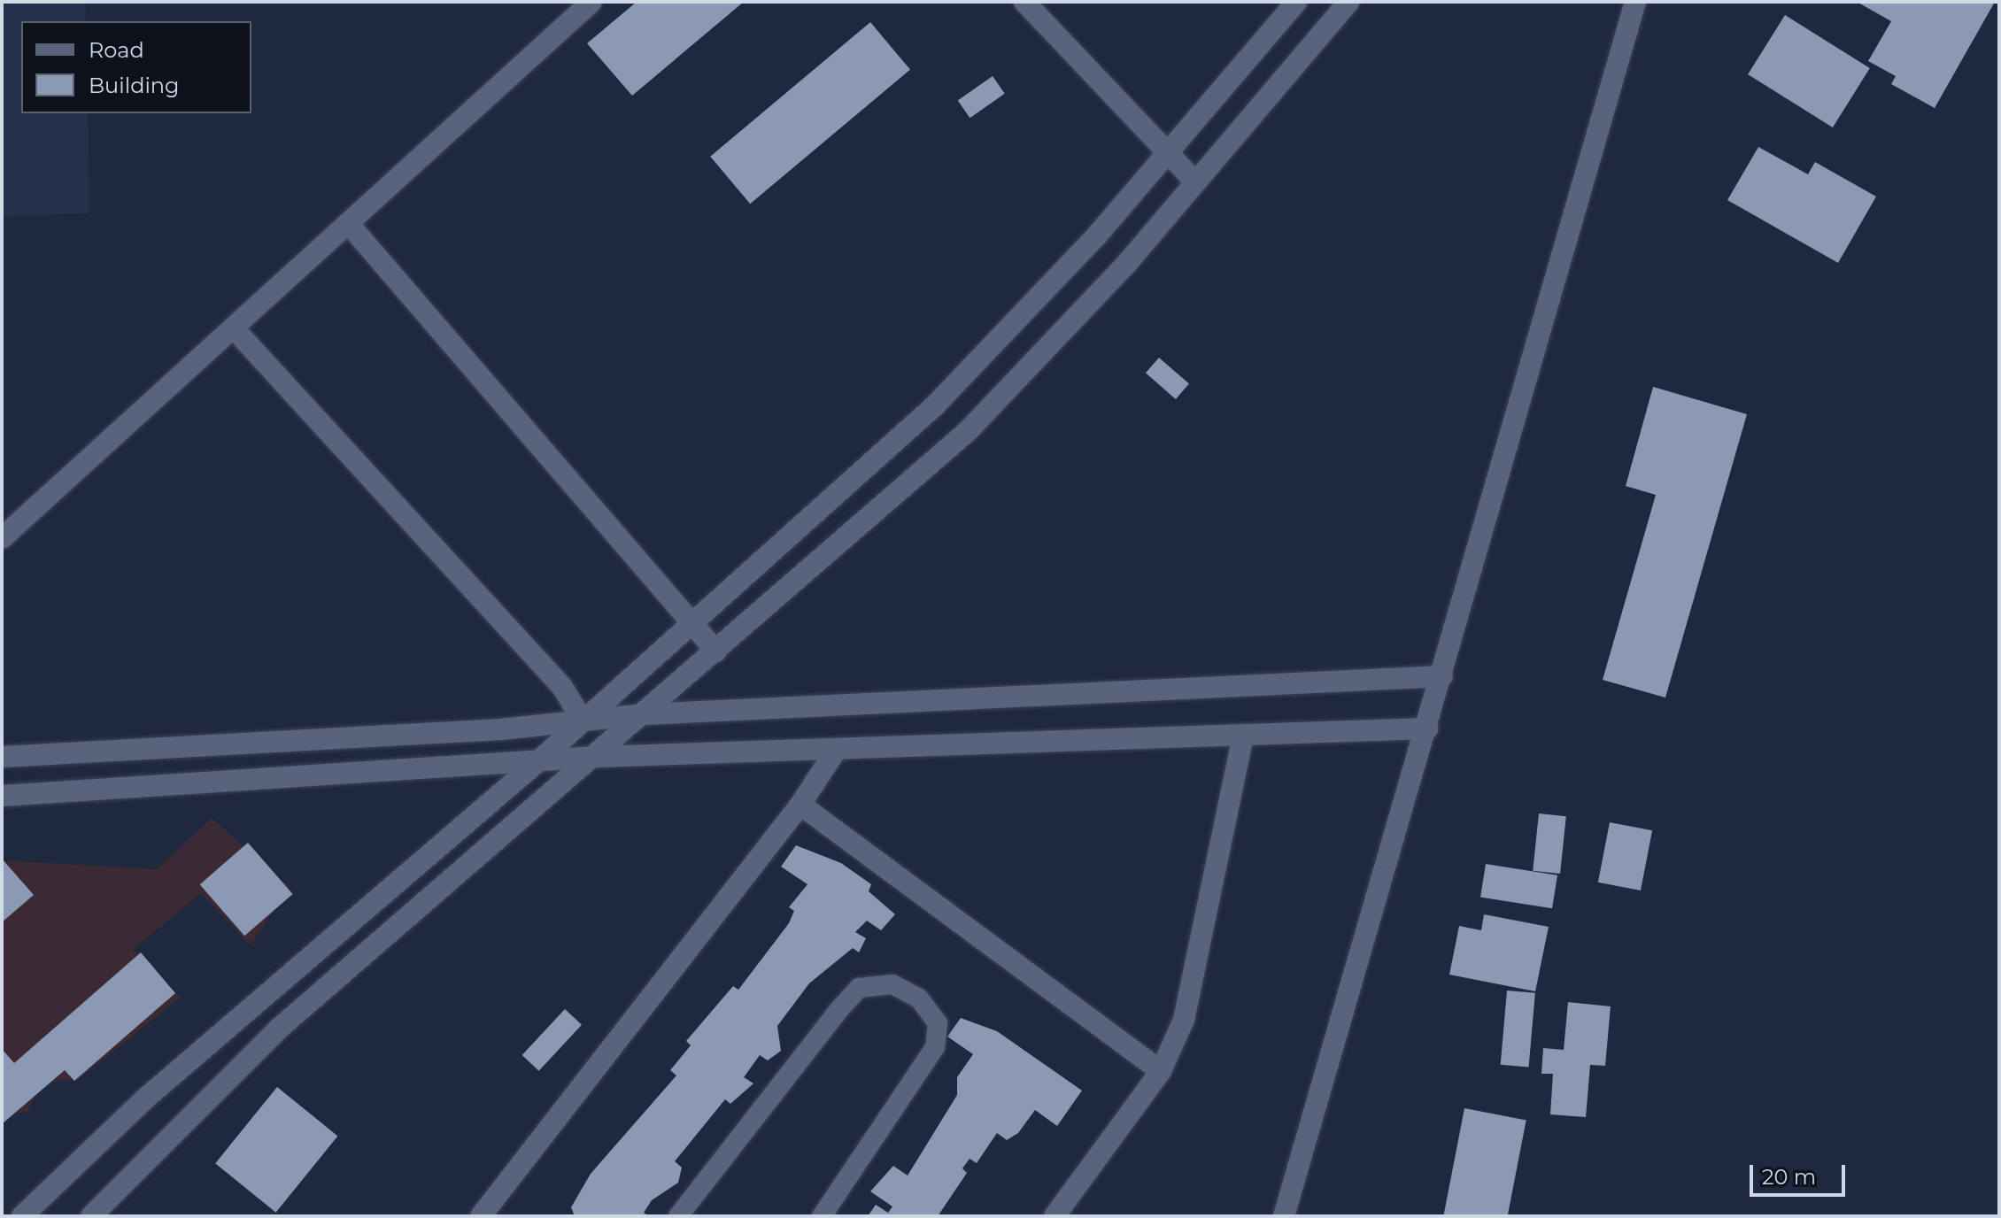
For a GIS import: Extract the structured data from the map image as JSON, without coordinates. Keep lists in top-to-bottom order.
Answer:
{
  "legend": ["Road", "Building"],
  "scale_bar": "20 m"
}
